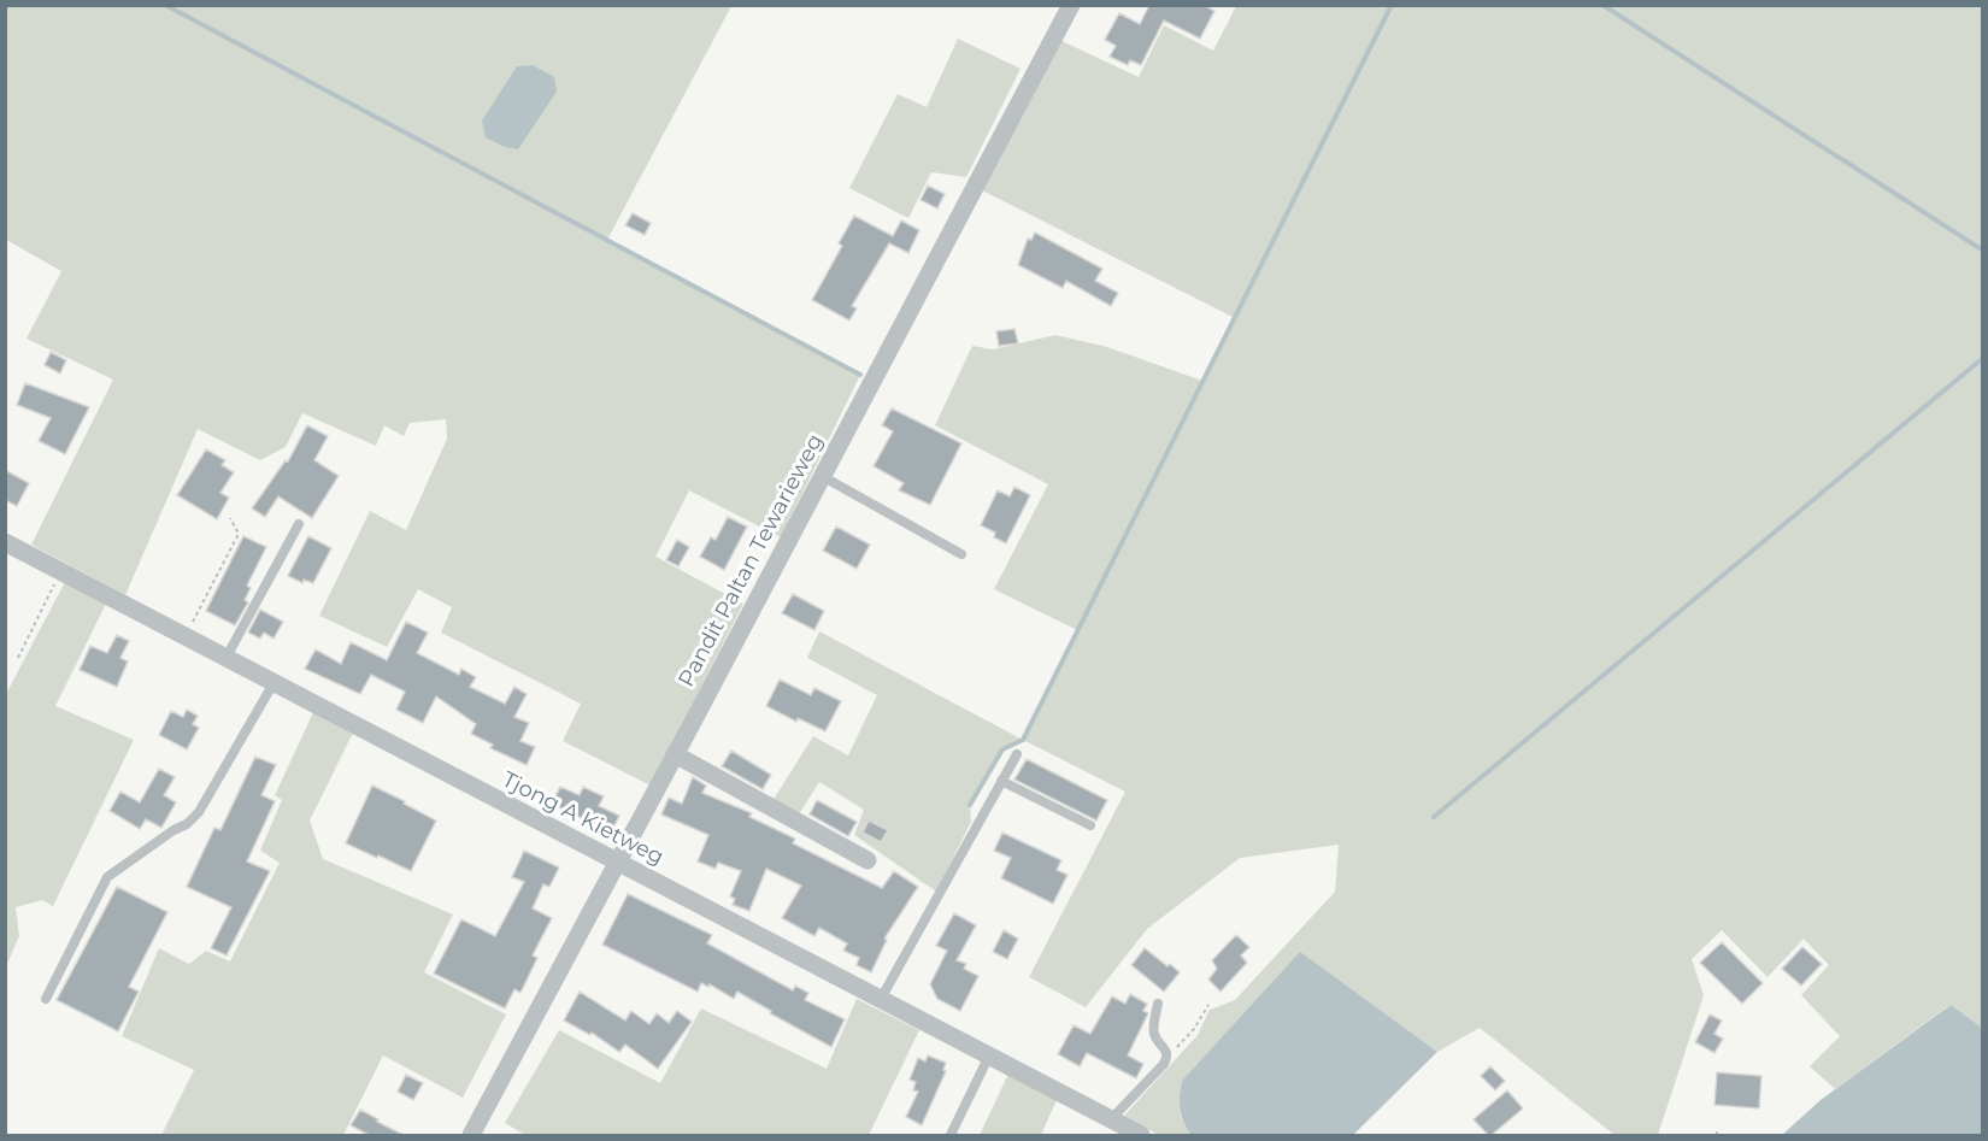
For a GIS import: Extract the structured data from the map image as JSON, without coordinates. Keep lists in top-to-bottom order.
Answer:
{
  "streets": {
    "street": ["Pandit Paltan Tewarieweg", "Tjong A Kietweg"]
  },
  "crossings": [
    ["Pandit Paltan Tewarieweg", "Tjong A Kietweg"]
  ]
}
